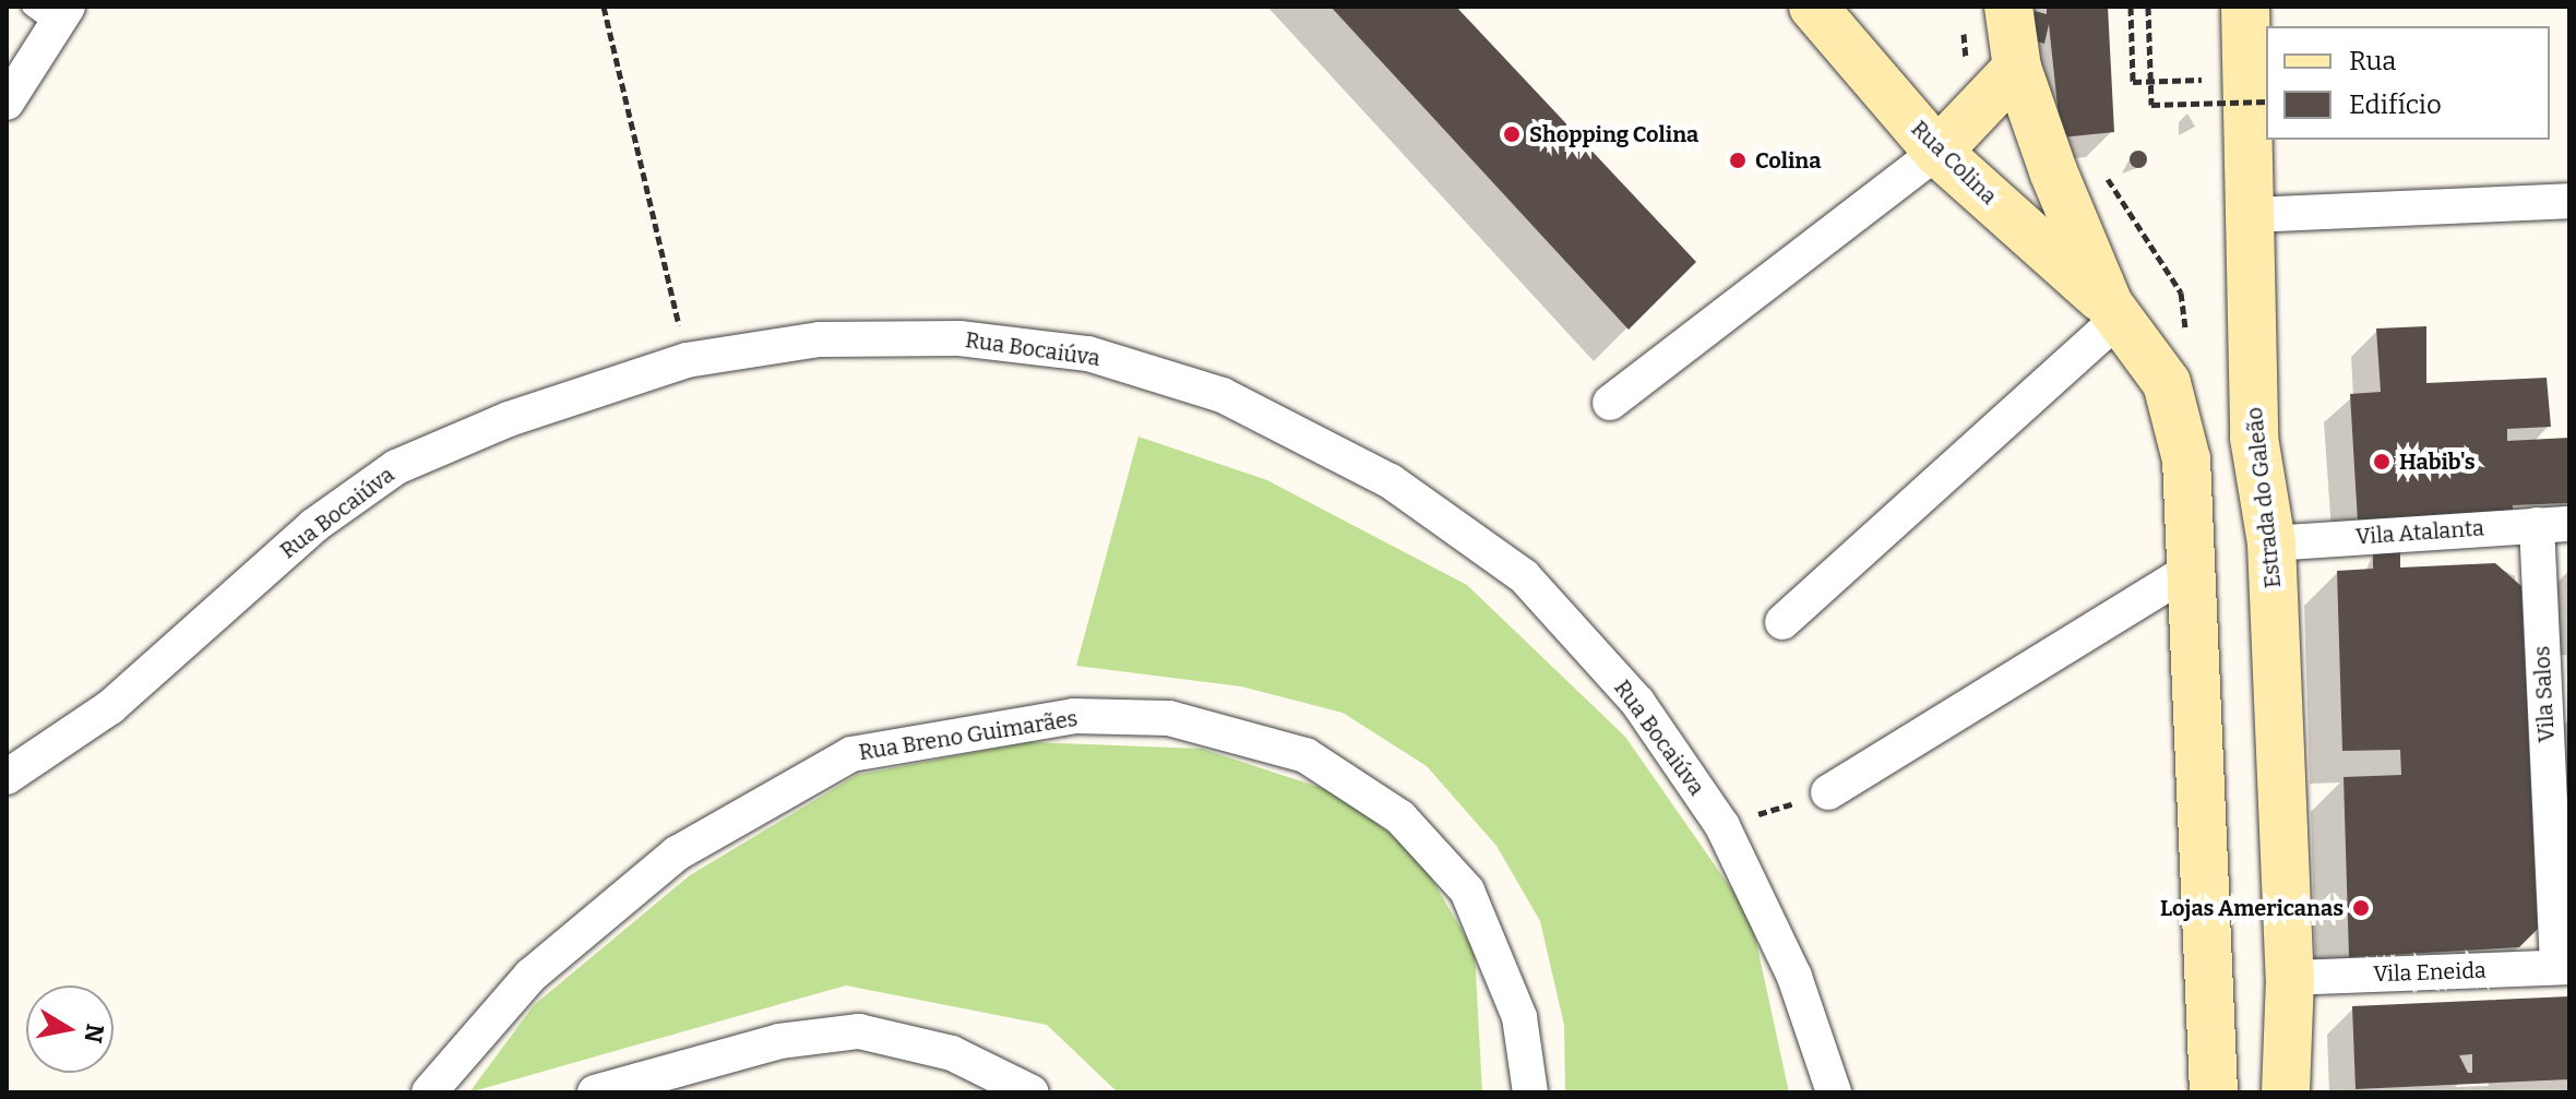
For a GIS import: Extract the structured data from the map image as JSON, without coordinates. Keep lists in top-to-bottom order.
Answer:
{
  "streets": {
    "main road": ["Rua Colina", "Estrada do Galeão"],
    "street": [
      "Rua Bocaiúva",
      "Vila Atalanta",
      "Vila Salos",
      "Rua Breno Guimarães",
      "Vila Eneida"
    ]
  },
  "crossings": [
    ["Estrada do Galeão", "Vila Atalanta"],
    ["Estrada do Galeão", "Vila Eneida"],
    ["Vila Atalanta", "Vila Salos"],
    ["Vila Salos", "Vila Eneida"]
  ],
  "places": [
    "Shopping Colina",
    "Colina",
    "Habib's",
    "Lojas Americanas"
  ],
  "legend": ["Rua", "Edifício"],
  "north": "right"
}
